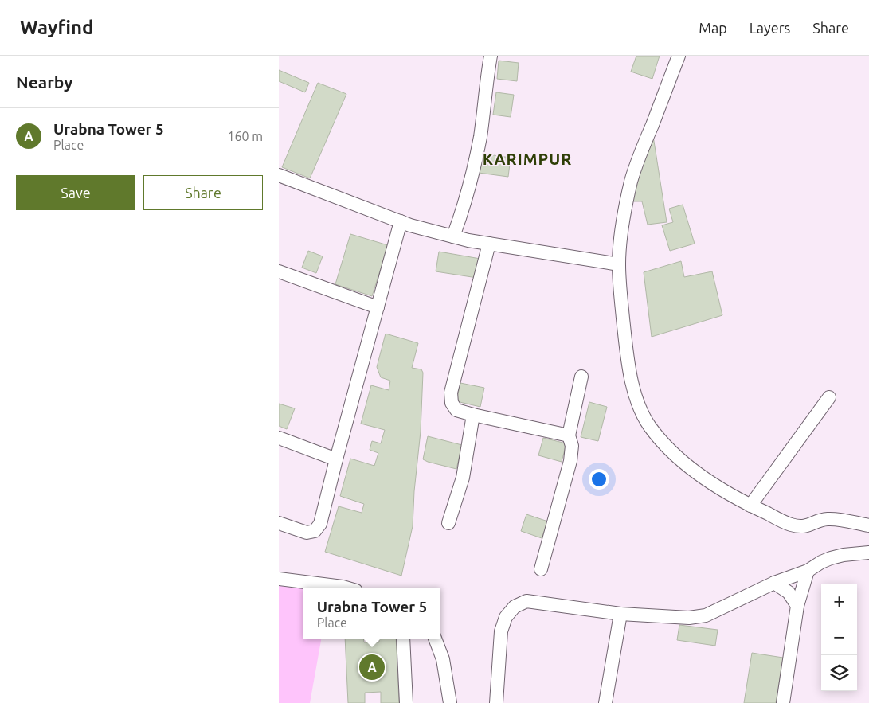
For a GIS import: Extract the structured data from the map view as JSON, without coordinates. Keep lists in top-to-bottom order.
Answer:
{
  "districts": ["KARIMPUR"],
  "page": {
    "header": "Wayfind",
    "nav": ["Map", "Layers", "Share"],
    "heading": "Nearby",
    "list": [
      {
        "mark": "A",
        "name": "Urabna Tower 5",
        "note": "Place",
        "value": "160 m"
      }
    ],
    "buttons": ["Save", "Share"],
    "map_buttons": ["+", "−"],
    "popup": ["Urabna Tower 5", "Place"],
    "pins": "A"
  }
}
